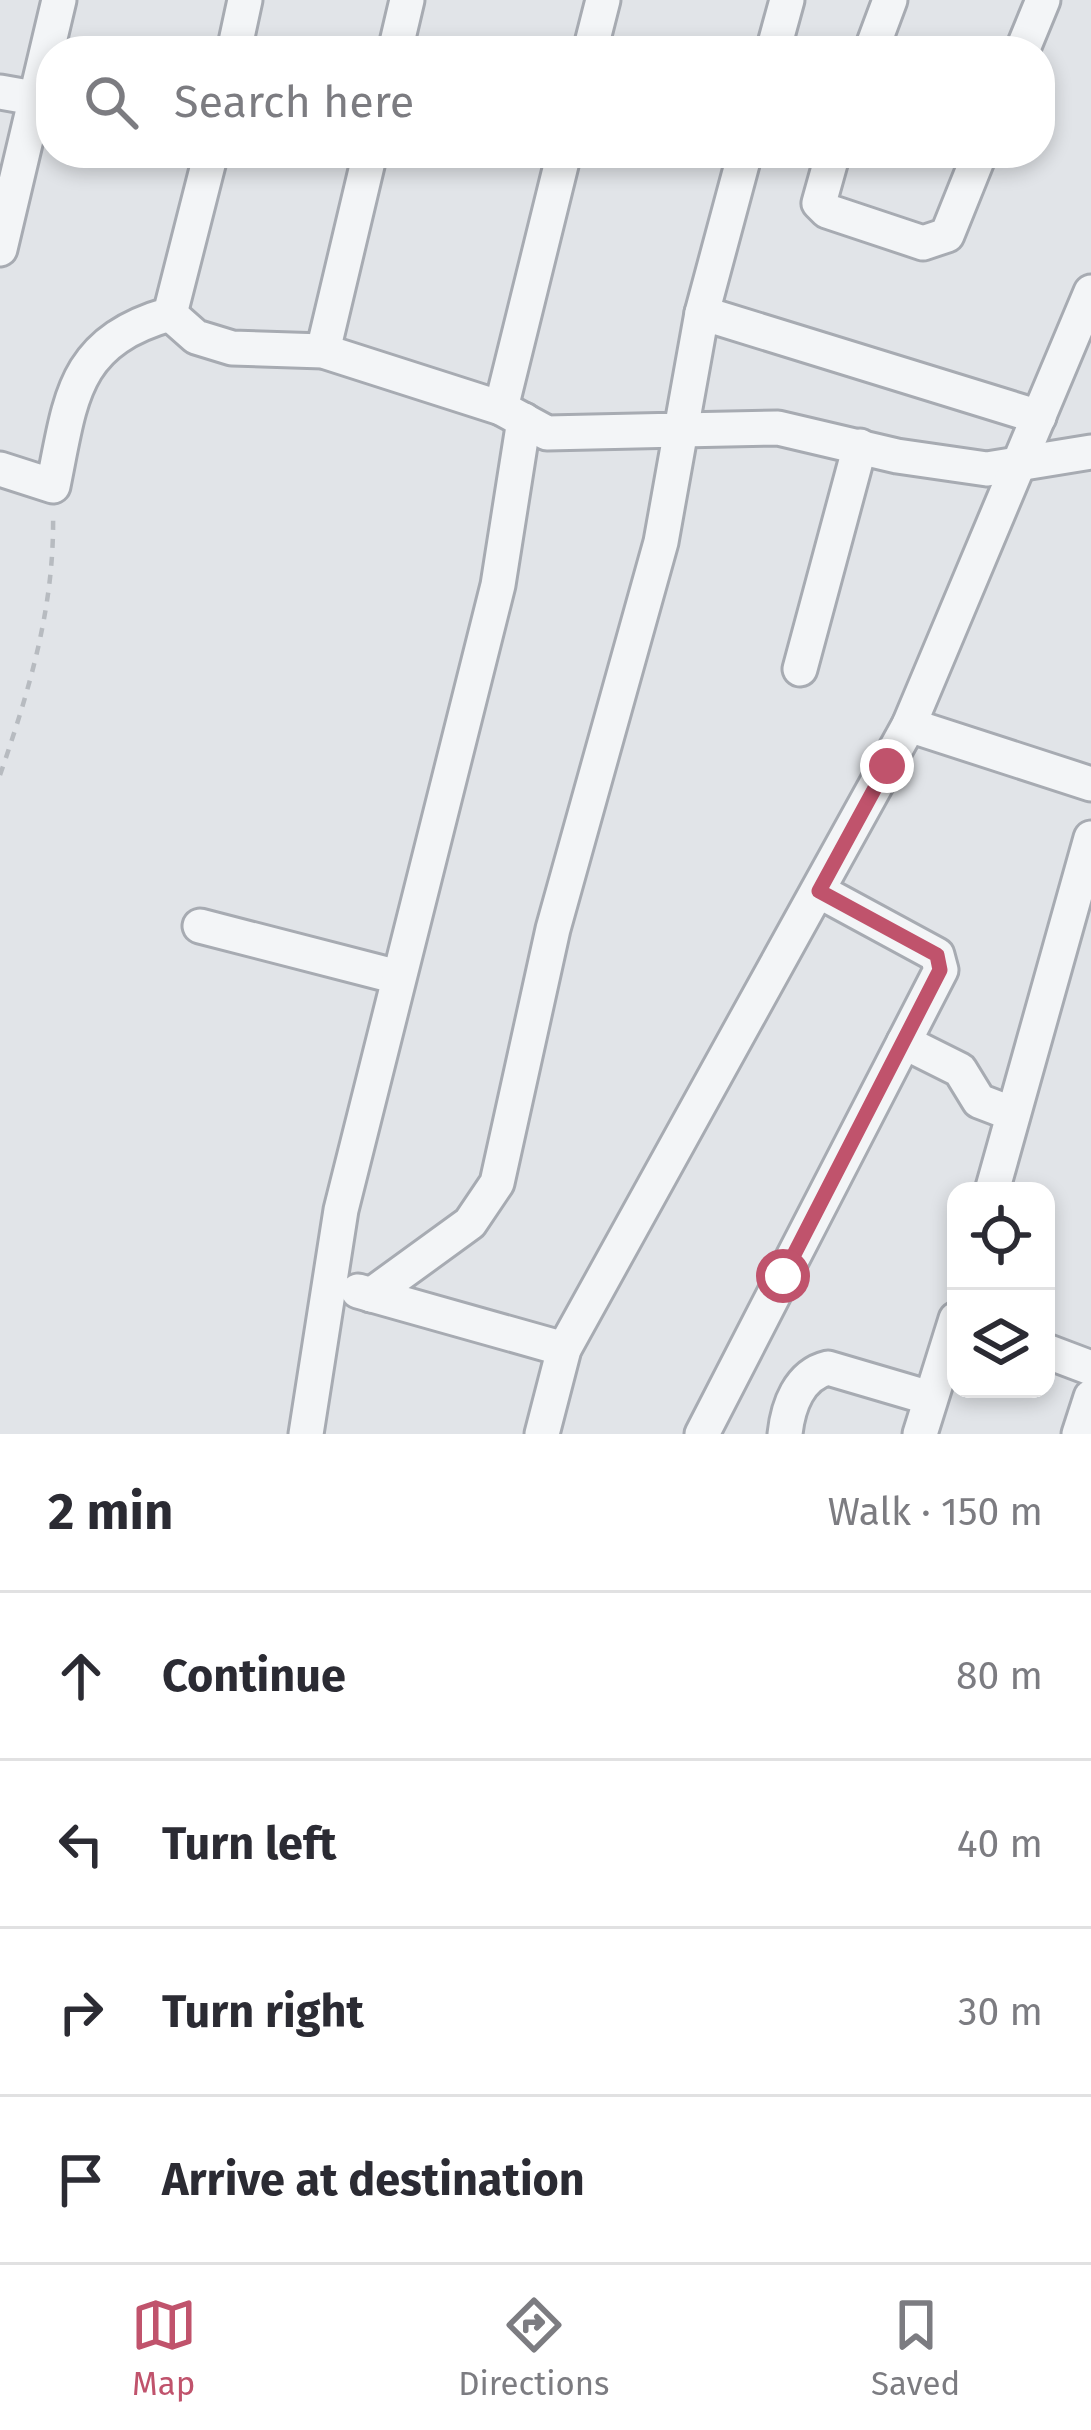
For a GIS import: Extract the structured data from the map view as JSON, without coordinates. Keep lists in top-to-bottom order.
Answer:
{
  "page": {
    "search": "Search here",
    "heading": ["2 min", "Walk · 150 m"],
    "list": [
      ["Continue", "80 m"],
      ["Turn left", "40 m"],
      ["Turn right", "30 m"],
      "Arrive at destination"
    ],
    "nav": ["Map", "Directions", "Saved"]
  }
}
